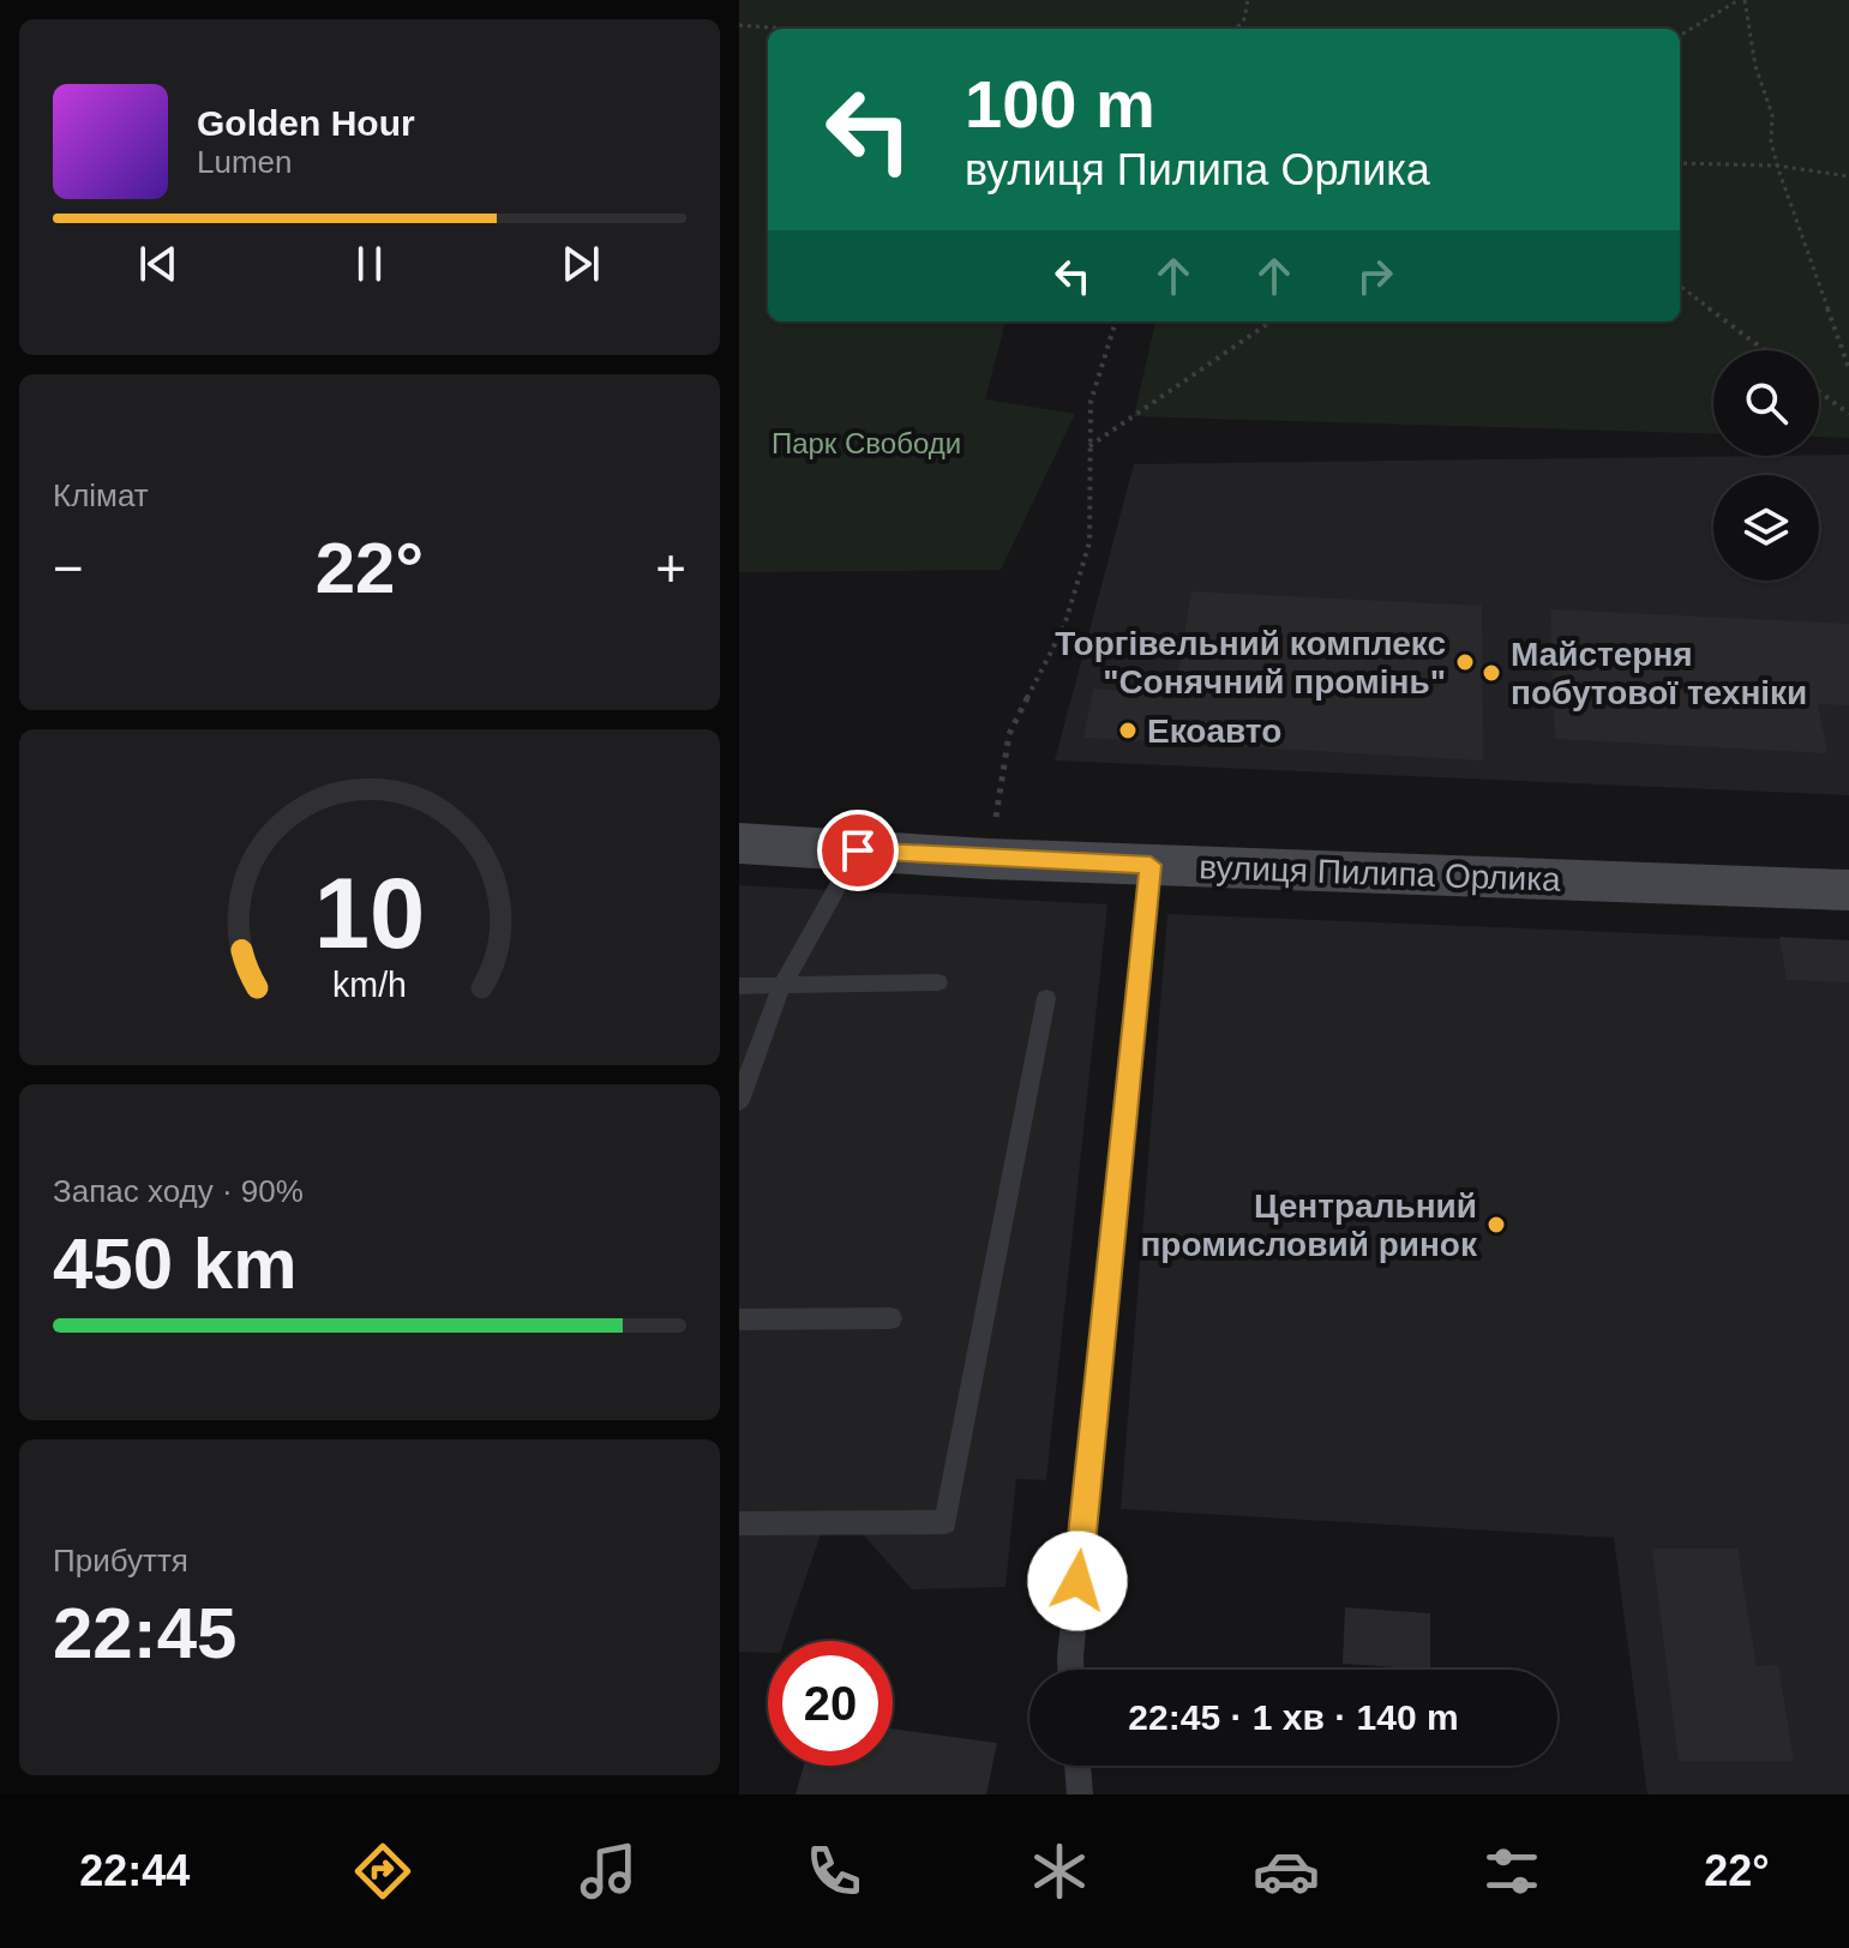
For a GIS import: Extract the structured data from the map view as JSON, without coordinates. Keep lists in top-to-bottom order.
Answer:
{
  "streets": {
    "main road": ["вулиця Пилипа Орлика"]
  },
  "parks": ["Парк Свободи"],
  "places": [
    "Торгівельний комплекс \"Сонячний промінь\"",
    "Майстерня побутової техніки",
    "Екоавто",
    "Центральний промисловий ринок"
  ],
  "page": {
    "turn": ["100 m", "вулиця Пилипа Орлика"],
    "song": ["Golden Hour", "Lumen"],
    "tile": [
      "Клімат",
      ["Запас ходу · 90%", "450 km"],
      ["Прибуття", "22:45"]
    ],
    "heat": ["−", "22°", "+"],
    "limit": "20",
    "trip": "22:45 · 1 хв · 140 m",
    "tabs": ["22:44", "22°"],
    "gauge": ["10", "km/h"]
  }
}
